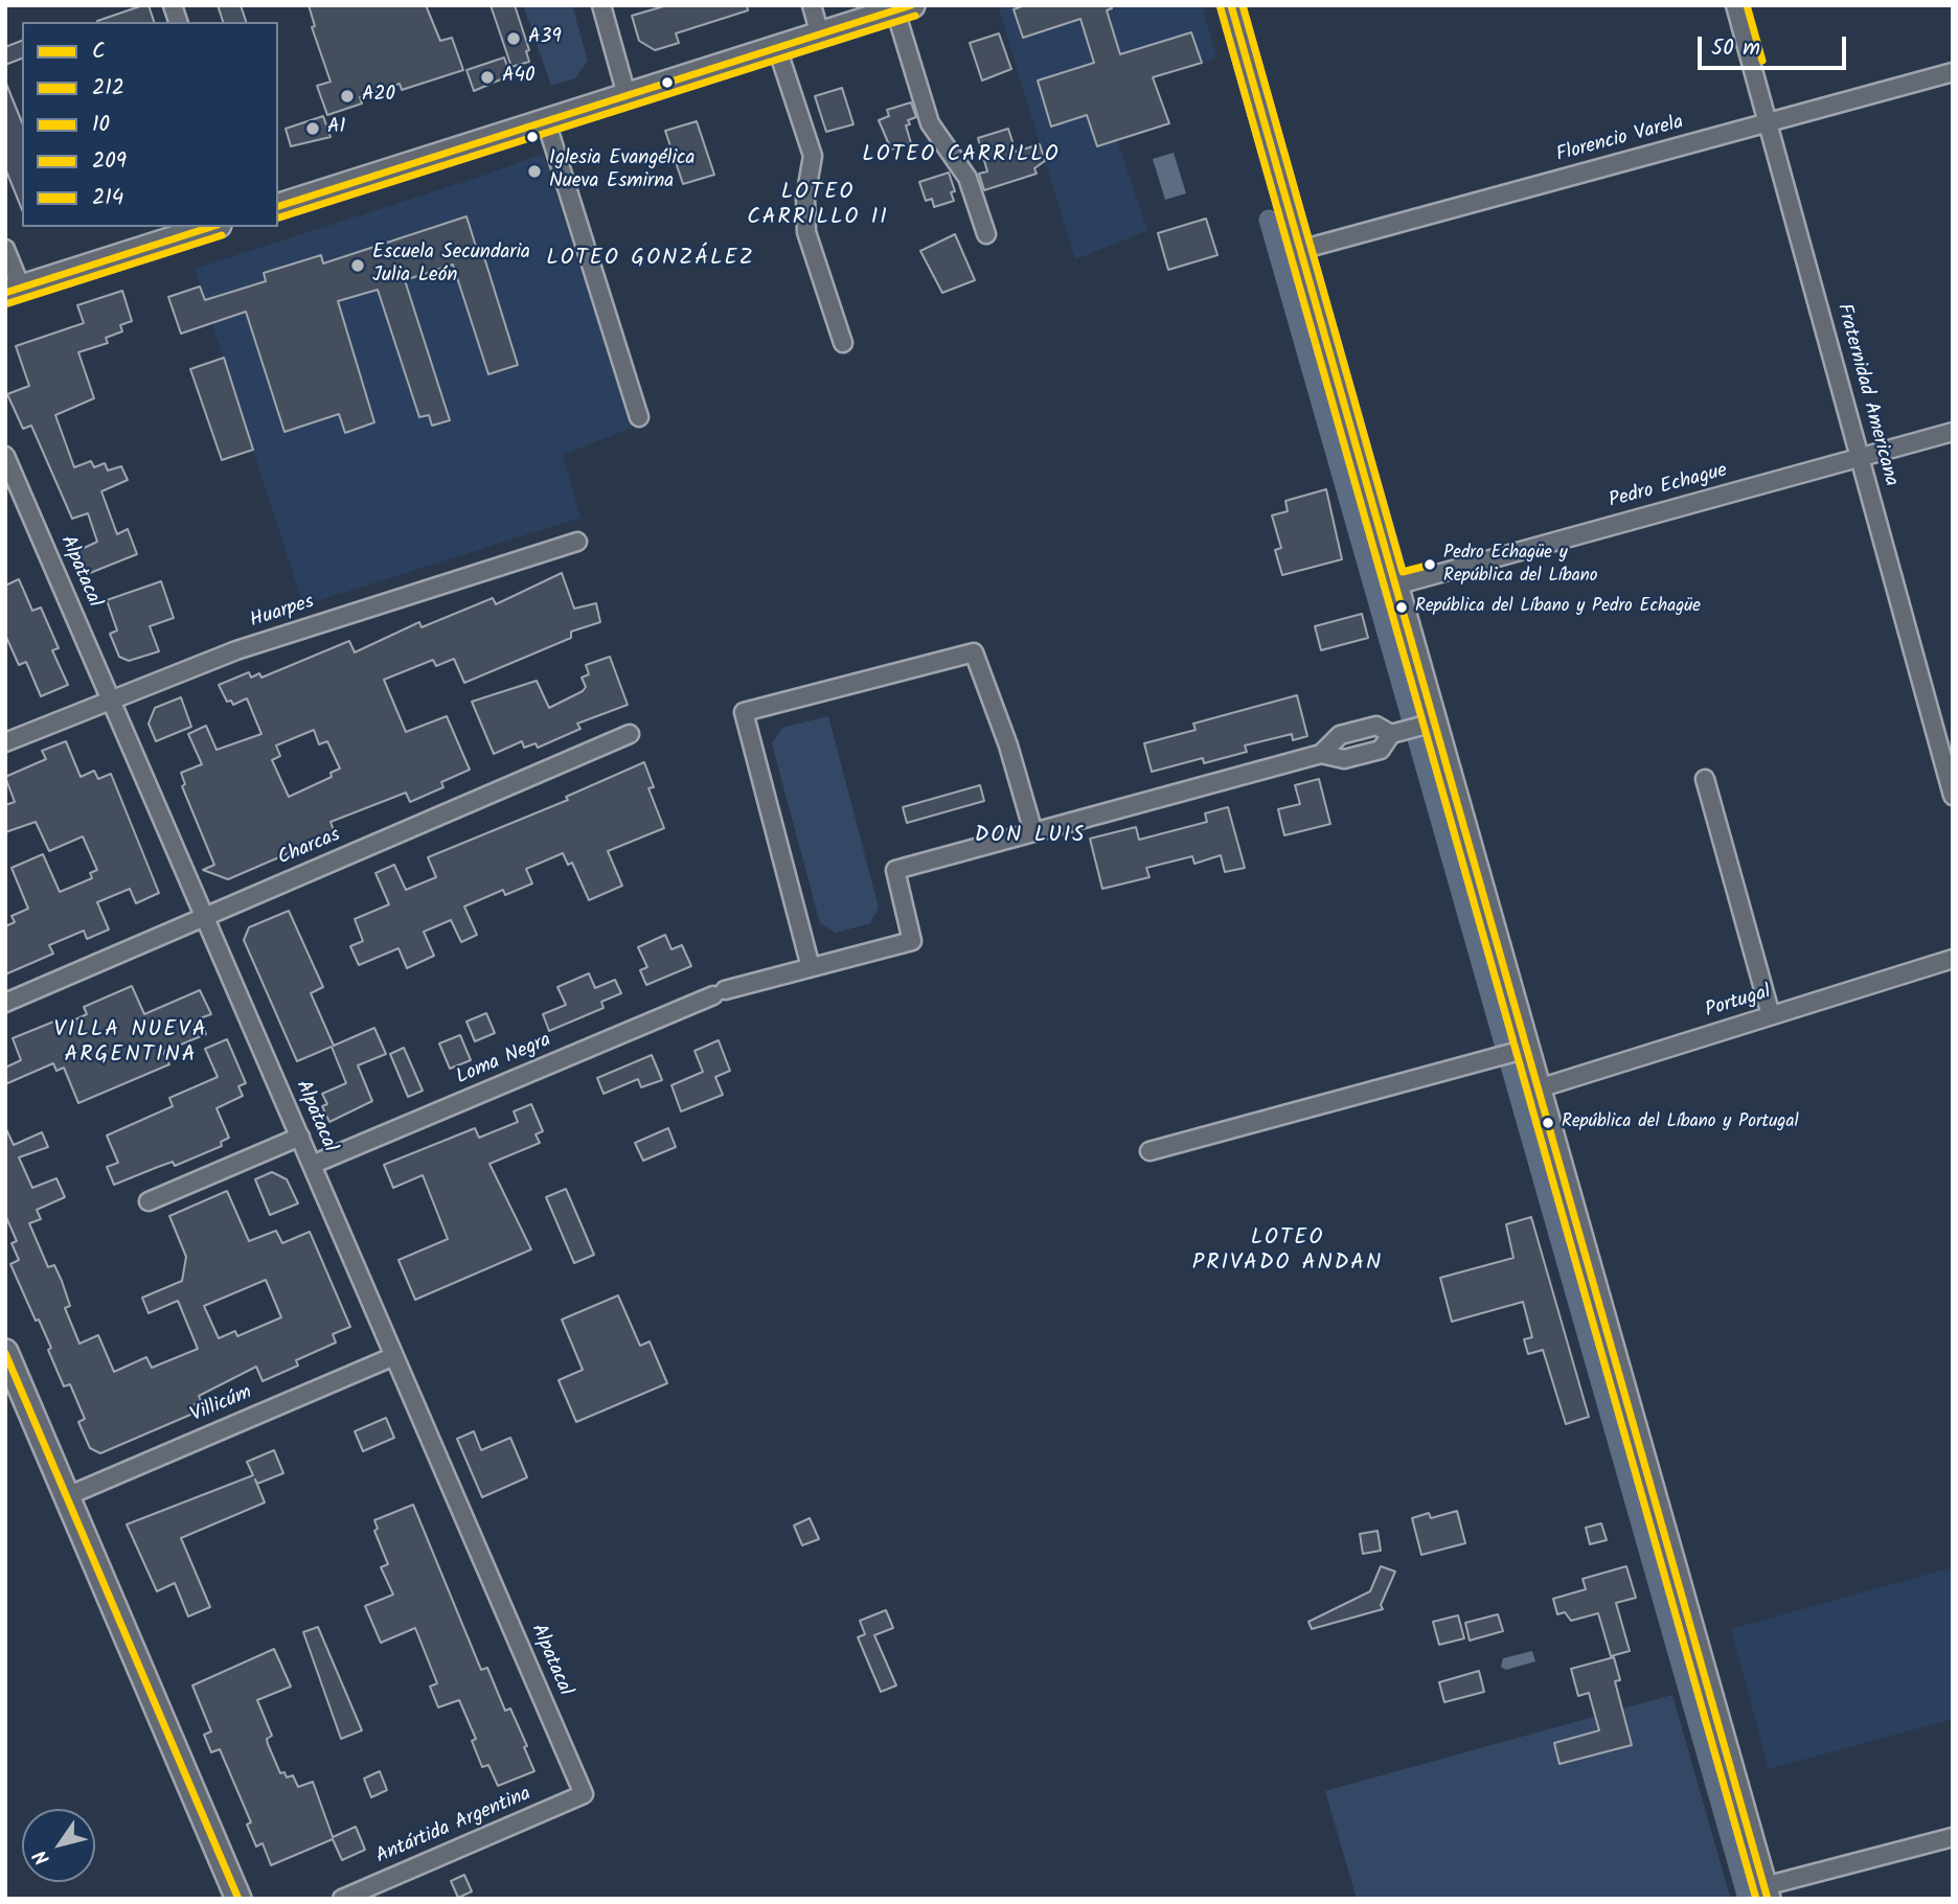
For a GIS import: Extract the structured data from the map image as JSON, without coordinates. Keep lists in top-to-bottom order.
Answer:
{
  "streets": {
    "street": [
      "Florencio Varela",
      "Fraternidad Americana",
      "Pedro Echague",
      "Alpatacal",
      "Huarpes",
      "Charcas",
      "Portugal",
      "Loma Negra",
      "Villicúm",
      "Antártida Argentina"
    ]
  },
  "crossings": [
    ["Florencio Varela", "Fraternidad Americana"],
    ["Fraternidad Americana", "Pedro Echague"],
    ["Alpatacal", "Huarpes"],
    ["Alpatacal", "Charcas"],
    ["Alpatacal", "Loma Negra"],
    ["Alpatacal", "Villicúm"],
    ["Alpatacal", "Antártida Argentina"]
  ],
  "districts": [
    "LOTEO CARRILLO",
    "LOTEO CARRILLO II",
    "LOTEO GONZÁLEZ",
    "DON LUIS",
    "VILLA NUEVA ARGENTINA",
    "LOTEO PRIVADO ANDAN"
  ],
  "places": [
    "A39",
    "A40",
    "A20",
    "A1",
    "Iglesia Evangélica Nueva Esmirna",
    "Escuela Secundaria Julia León",
    "Pedro Echagüe y República del Líbano",
    "República del Líbano y Pedro Echagüe",
    "República del Líbano y Portugal"
  ],
  "lines": [
    "transit line C",
    "transit line 10",
    "transit line 214",
    "transit line 212",
    "transit line 209"
  ],
  "legend": [
    "C",
    "212",
    "10",
    "209",
    "214"
  ],
  "scale_bar": "50 m",
  "north": "bottom left"
}
